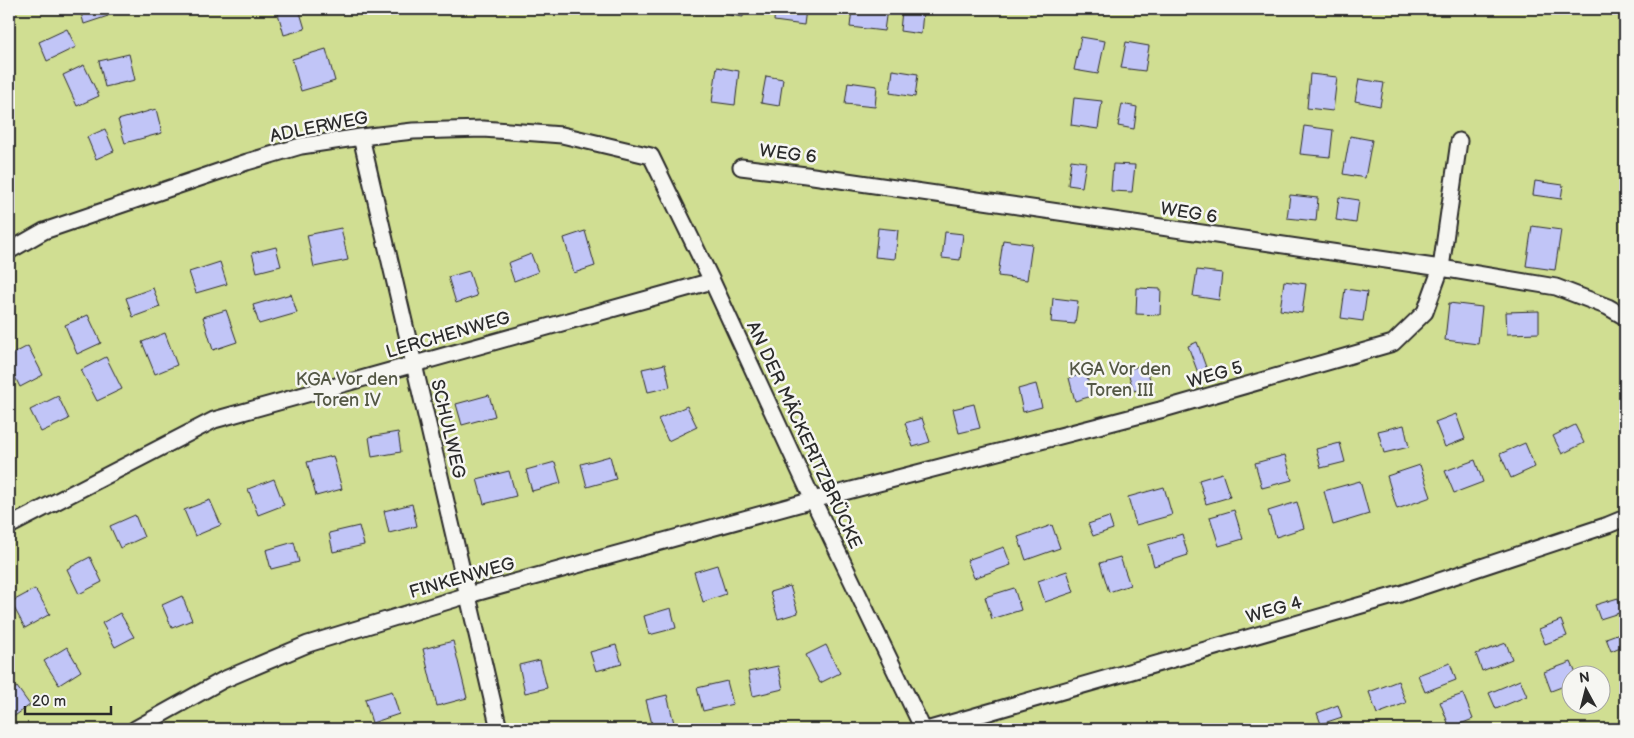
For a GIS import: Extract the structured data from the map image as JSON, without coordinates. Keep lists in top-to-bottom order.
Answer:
{
  "streets": {
    "lane": [
      "ADLERWEG",
      "WEG 6",
      "LERCHENWEG",
      "WEG 5",
      "SCHULWEG",
      "AN DER MÄCKERITZBRÜCKE",
      "FINKENWEG",
      "WEG 4"
    ]
  },
  "crossings": [
    ["ADLERWEG", "SCHULWEG"],
    ["ADLERWEG", "AN DER MÄCKERITZBRÜCKE"],
    ["WEG 6", "WEG 5"],
    ["LERCHENWEG", "SCHULWEG"],
    ["LERCHENWEG", "AN DER MÄCKERITZBRÜCKE"],
    ["WEG 5", "AN DER MÄCKERITZBRÜCKE"],
    ["WEG 5", "FINKENWEG"],
    ["SCHULWEG", "FINKENWEG"],
    ["AN DER MÄCKERITZBRÜCKE", "FINKENWEG"]
  ],
  "parks": ["KGA Vor den Toren III", "KGA Vor den Toren IV"],
  "scale_bar": "20 m",
  "north": "top"
}
